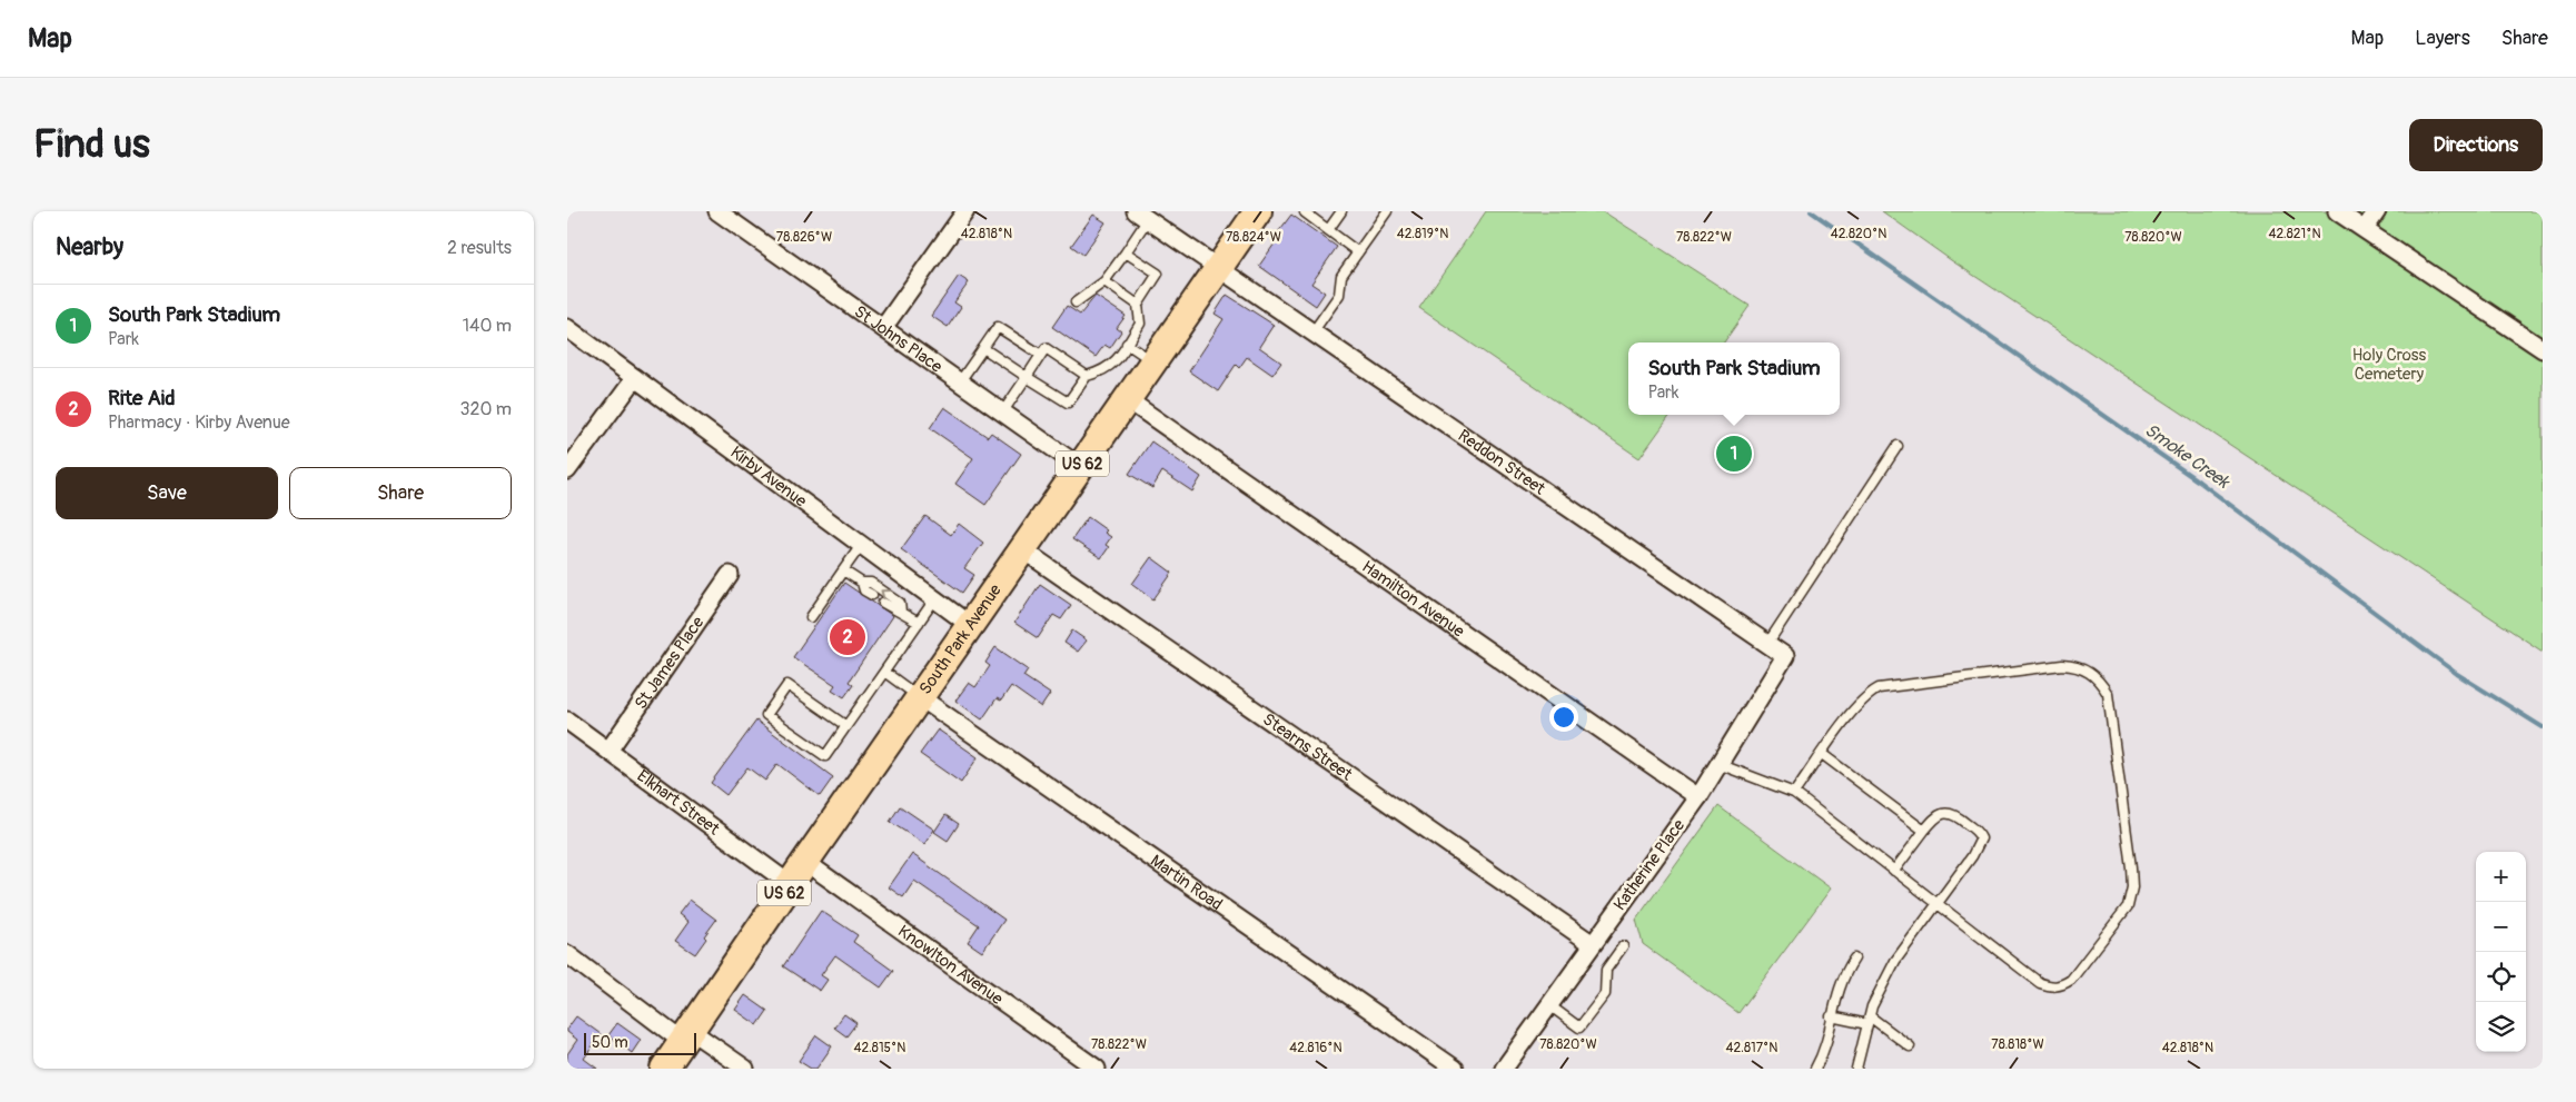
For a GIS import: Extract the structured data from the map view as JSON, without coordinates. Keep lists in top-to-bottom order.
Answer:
{
  "streets": {
    "main road": ["US 62", "South Park Avenue"],
    "street": [
      "St Johns Place",
      "Reddon Street",
      "Kirby Avenue",
      "Hamilton Avenue",
      "St James Place",
      "Stearns Street",
      "Elkhart Street",
      "Katherine Place",
      "Martin Road",
      "Knowlton Avenue"
    ]
  },
  "crossings": [
    ["St Johns Place", "South Park Avenue"],
    ["Reddon Street", "South Park Avenue"],
    ["Reddon Street", "Katherine Place"],
    ["Kirby Avenue", "South Park Avenue"],
    ["Hamilton Avenue", "South Park Avenue"],
    ["Hamilton Avenue", "Katherine Place"],
    ["South Park Avenue", "Stearns Street"],
    ["South Park Avenue", "Elkhart Street"],
    ["South Park Avenue", "Martin Road"],
    ["South Park Avenue", "Knowlton Avenue"],
    ["St James Place", "Elkhart Street"],
    ["Stearns Street", "Katherine Place"]
  ],
  "water": ["Smoke Creek"],
  "parks": ["Holy Cross Cemetery"],
  "scale_bar": "50 m",
  "page": {
    "header": "Map",
    "nav": ["Map", "Layers", "Share"],
    "buttons": [
      "Directions",
      ["Save", "Share"]
    ],
    "title": "Find us",
    "heading": ["Nearby", "2 results"],
    "list": [
      {
        "mark": "1",
        "name": "South Park Stadium",
        "note": "Park",
        "value": "140 m"
      },
      {
        "mark": "2",
        "name": "Rite Aid",
        "note": "Pharmacy · Kirby Avenue",
        "value": "320 m"
      }
    ],
    "popup": ["South Park Stadium", "Park"],
    "pins": ["1", "2"],
    "map_buttons": ["+", "−"],
    "scale": "50 m"
  },
  "coordinates": [
    "42.819°N",
    "42.820°N",
    "42.821°N",
    "42.818°N",
    "78.826°W",
    "78.824°W",
    "78.822°W",
    "78.820°W",
    "78.818°W",
    "42.815°N",
    "42.816°N",
    "42.817°N"
  ]
}
